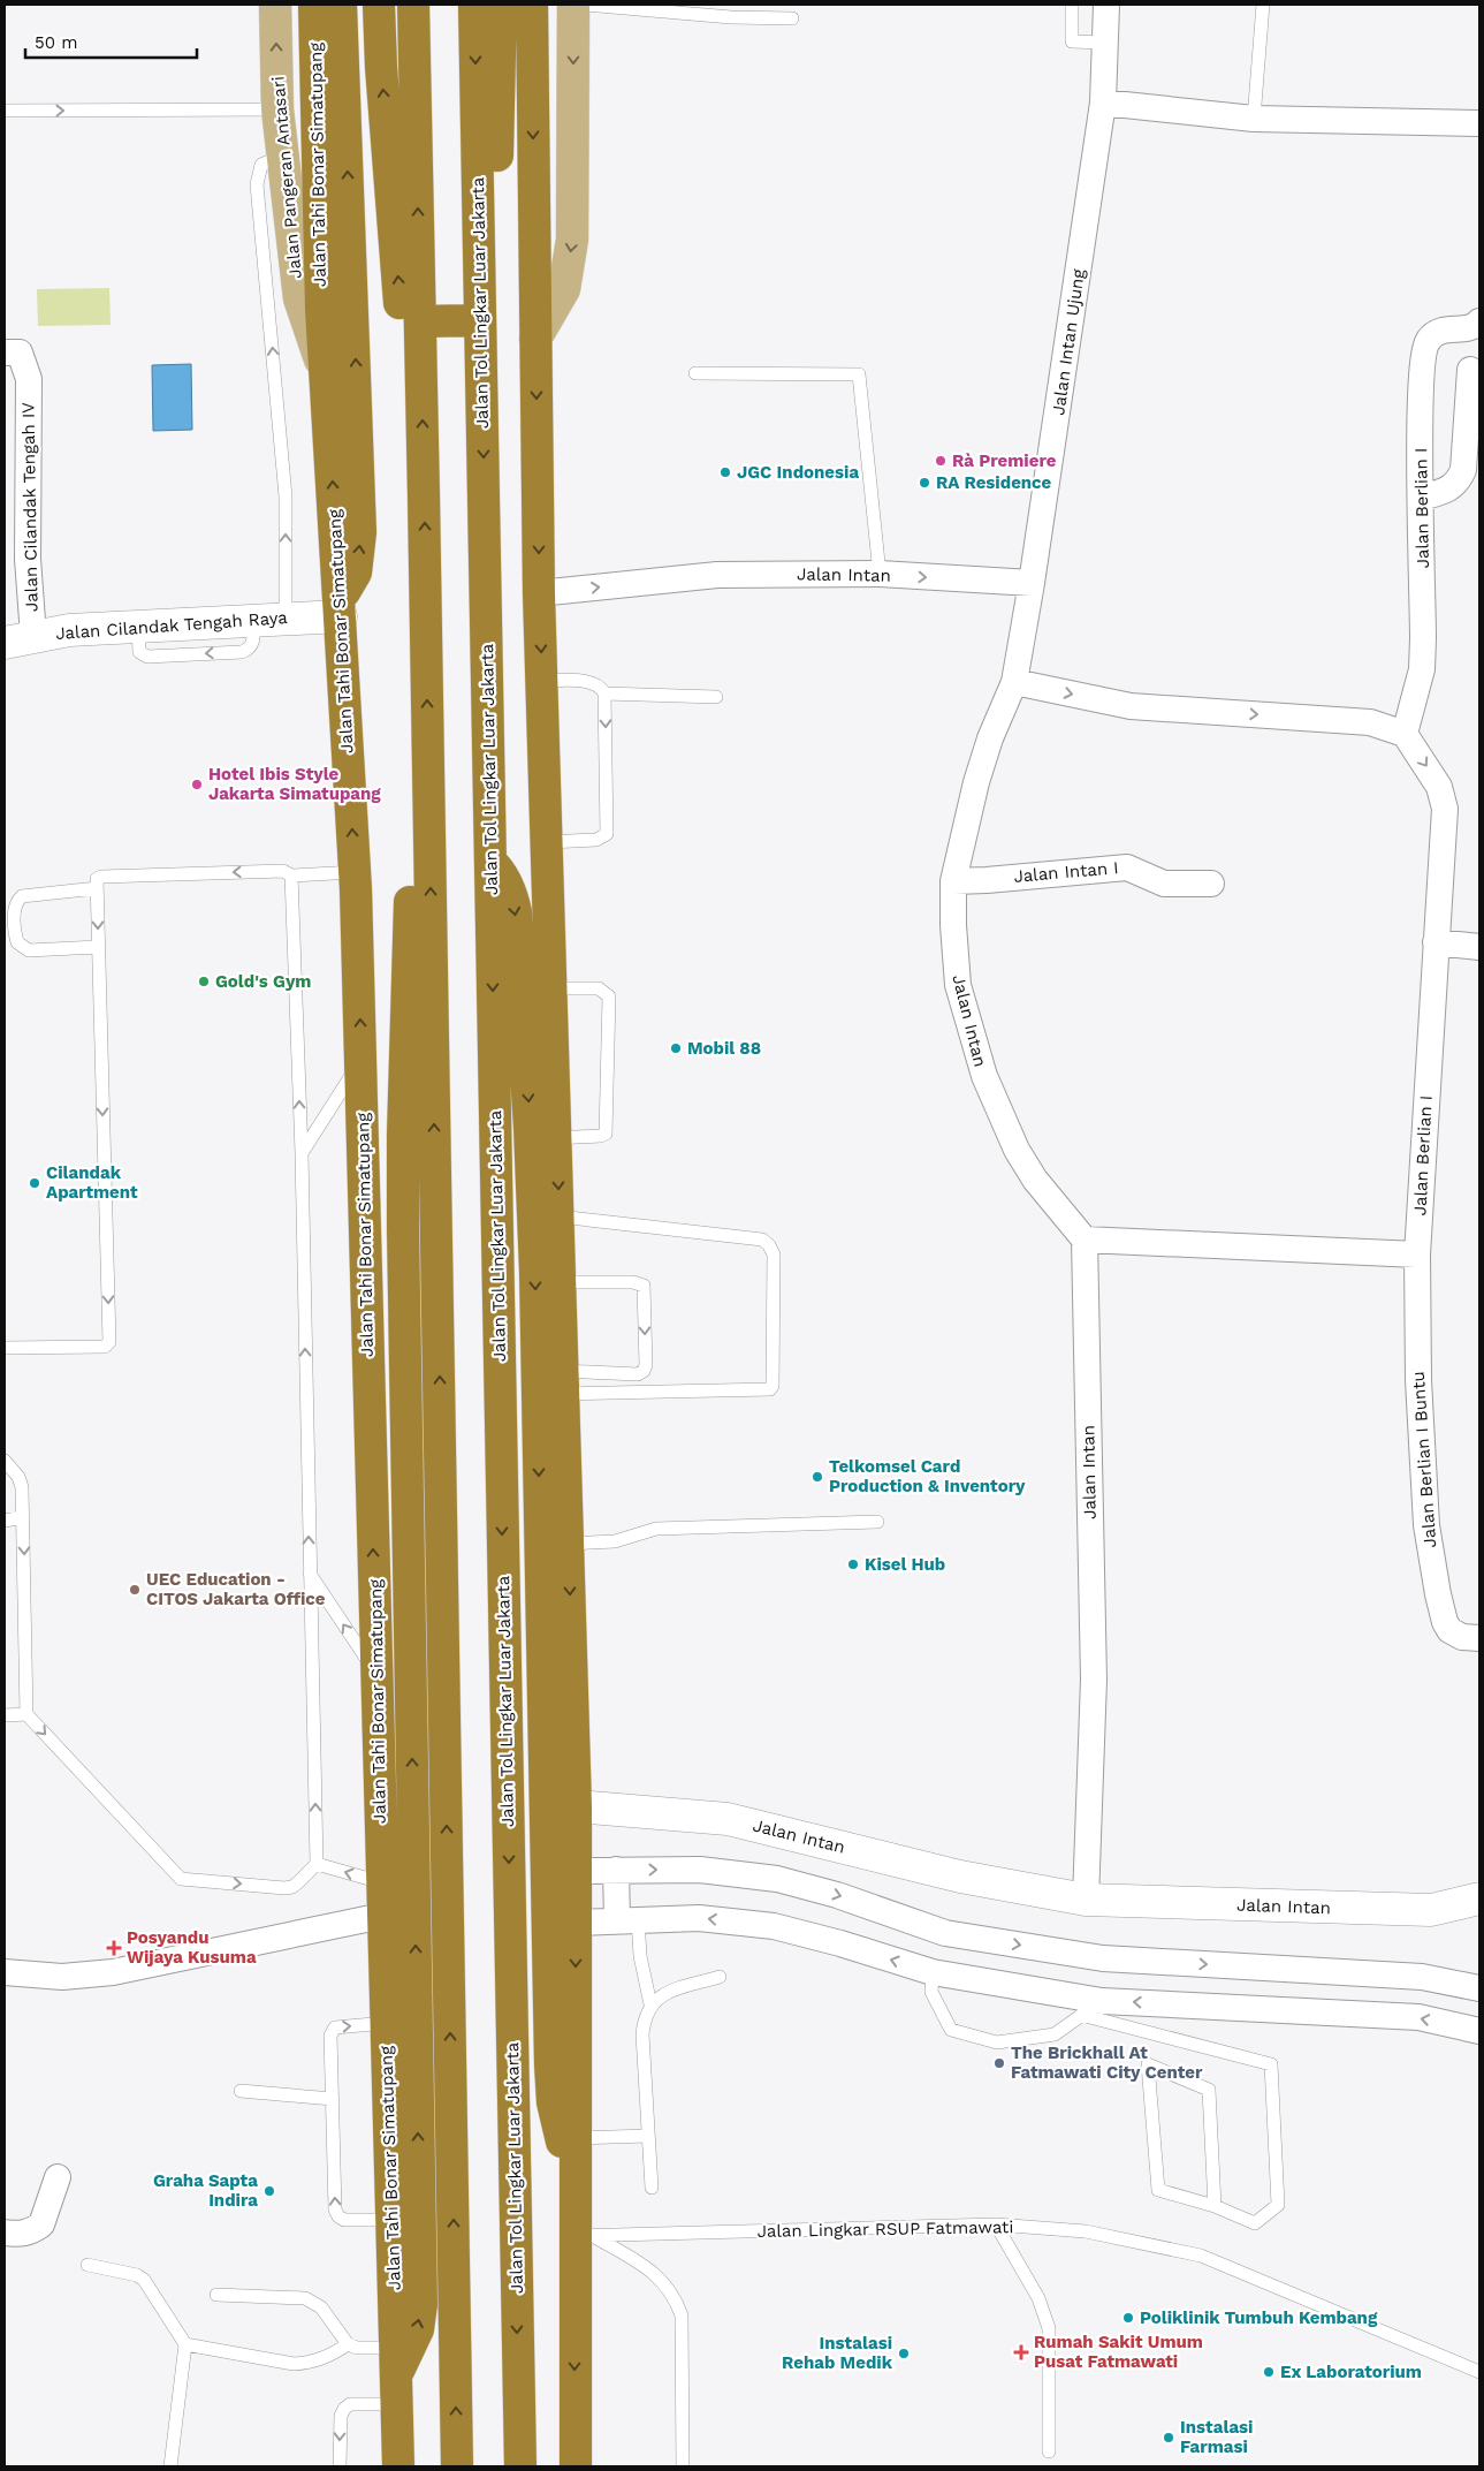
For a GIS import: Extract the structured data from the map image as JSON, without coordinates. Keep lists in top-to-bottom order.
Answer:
{
  "streets": {
    "highway": ["Jalan Tahi Bonar Simatupang", "Jalan Tol Lingkar Luar Jakarta"],
    "main road": ["Jalan Pangeran Antasari"],
    "street": [
      "Jalan Intan Ujung",
      "Jalan Cilandak Tengah IV",
      "Jalan Berlian I",
      "Jalan Intan",
      "Jalan Cilandak Tengah Raya",
      "Jalan Intan I",
      "Jalan Berlian I Buntu"
    ],
    "lane": ["Jalan Lingkar RSUP Fatmawati"]
  },
  "crossings": [
    ["Jalan Tahi Bonar Simatupang", "Jalan Pangeran Antasari"],
    ["Jalan Tahi Bonar Simatupang", "Jalan Cilandak Tengah Raya"],
    ["Jalan Intan Ujung", "Jalan Intan"],
    ["Jalan Cilandak Tengah IV", "Jalan Cilandak Tengah Raya"],
    ["Jalan Berlian I", "Jalan Berlian I Buntu"],
    ["Jalan Intan", "Jalan Intan I"]
  ],
  "places": {
    "other": [
      "Rà Premiere",
      "JGC Indonesia",
      "RA Residence",
      "Hotel Ibis Style Jakarta Simatupang",
      "Gold's Gym",
      "Mobil 88",
      "Cilandak Apartment",
      "Telkomsel Card Production & Inventory",
      "Kisel Hub",
      "UEC Education - CITOS Jakarta Office",
      "The Brickhall At Fatmawati City Center",
      "Graha Sapta Indira",
      "Poliklinik Tumbuh Kembang",
      "Instalasi Rehab Medik",
      "Ex Laboratorium",
      "Instalasi Farmasi"
    ],
    "health": ["Posyandu Wijaya Kusuma", "Rumah Sakit Umum Pusat Fatmawati"]
  },
  "scale_bar": "50 m"
}
